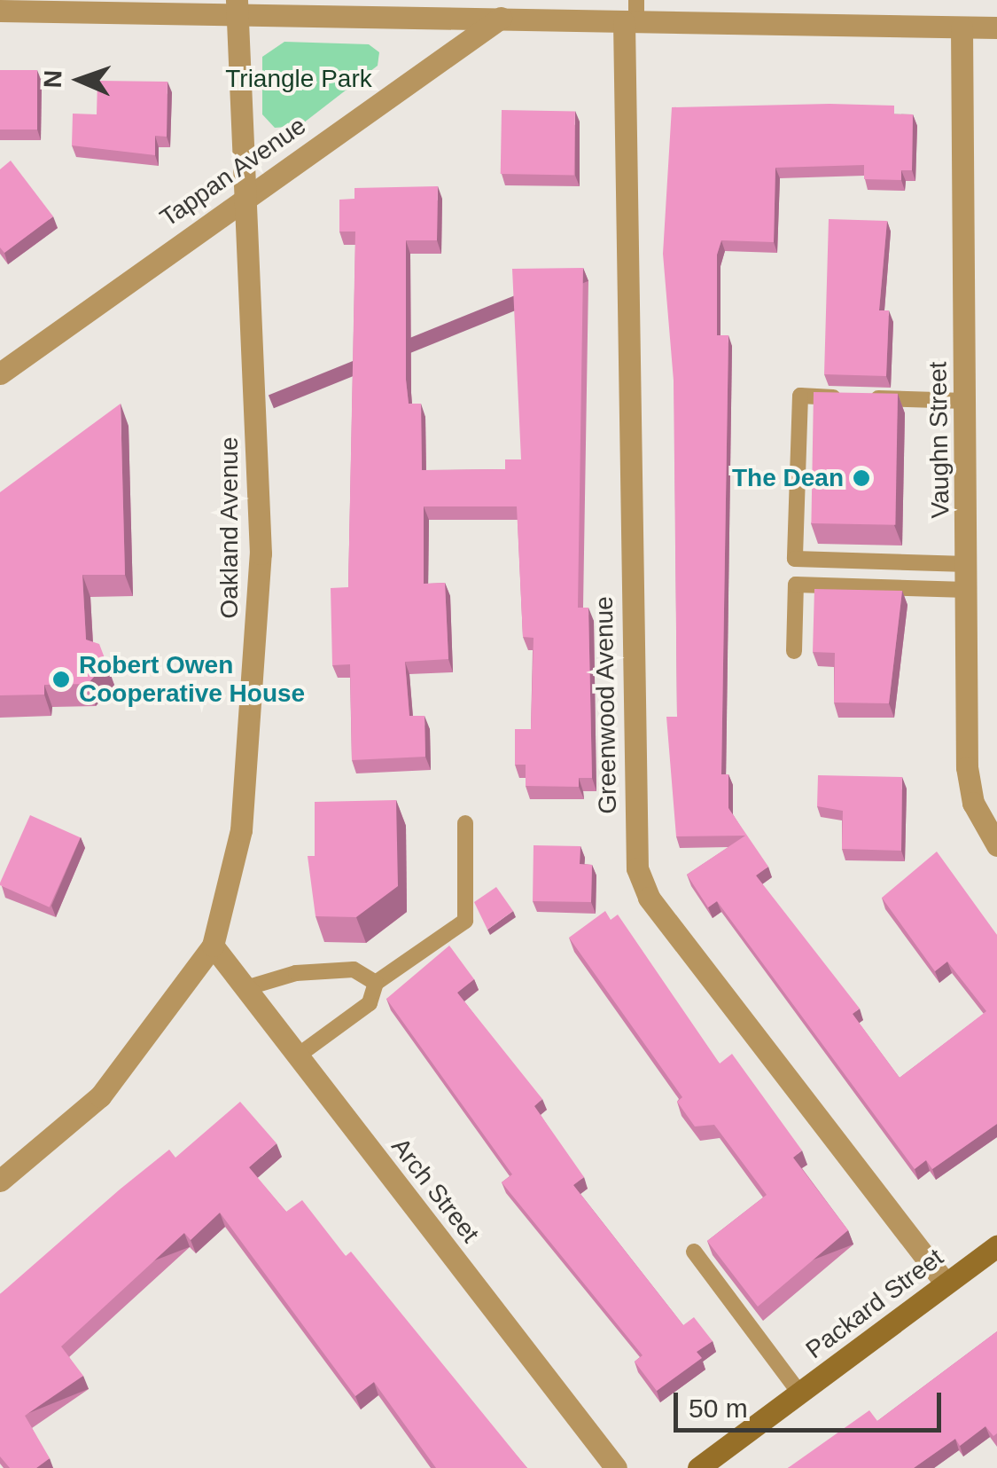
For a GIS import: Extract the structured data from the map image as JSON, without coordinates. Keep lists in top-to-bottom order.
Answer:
{
  "streets": {
    "main road": ["Packard Street"],
    "street": [
      "Tappan Avenue",
      "Vaughn Street",
      "Oakland Avenue",
      "Greenwood Avenue",
      "Arch Street"
    ]
  },
  "crossings": [
    ["Tappan Avenue", "Oakland Avenue"],
    ["Oakland Avenue", "Arch Street"],
    ["Greenwood Avenue", "Packard Street"]
  ],
  "parks": ["Triangle Park"],
  "places": ["The Dean", "Robert Owen Cooperative House"],
  "scale_bar": "50 m",
  "north": "left"
}
